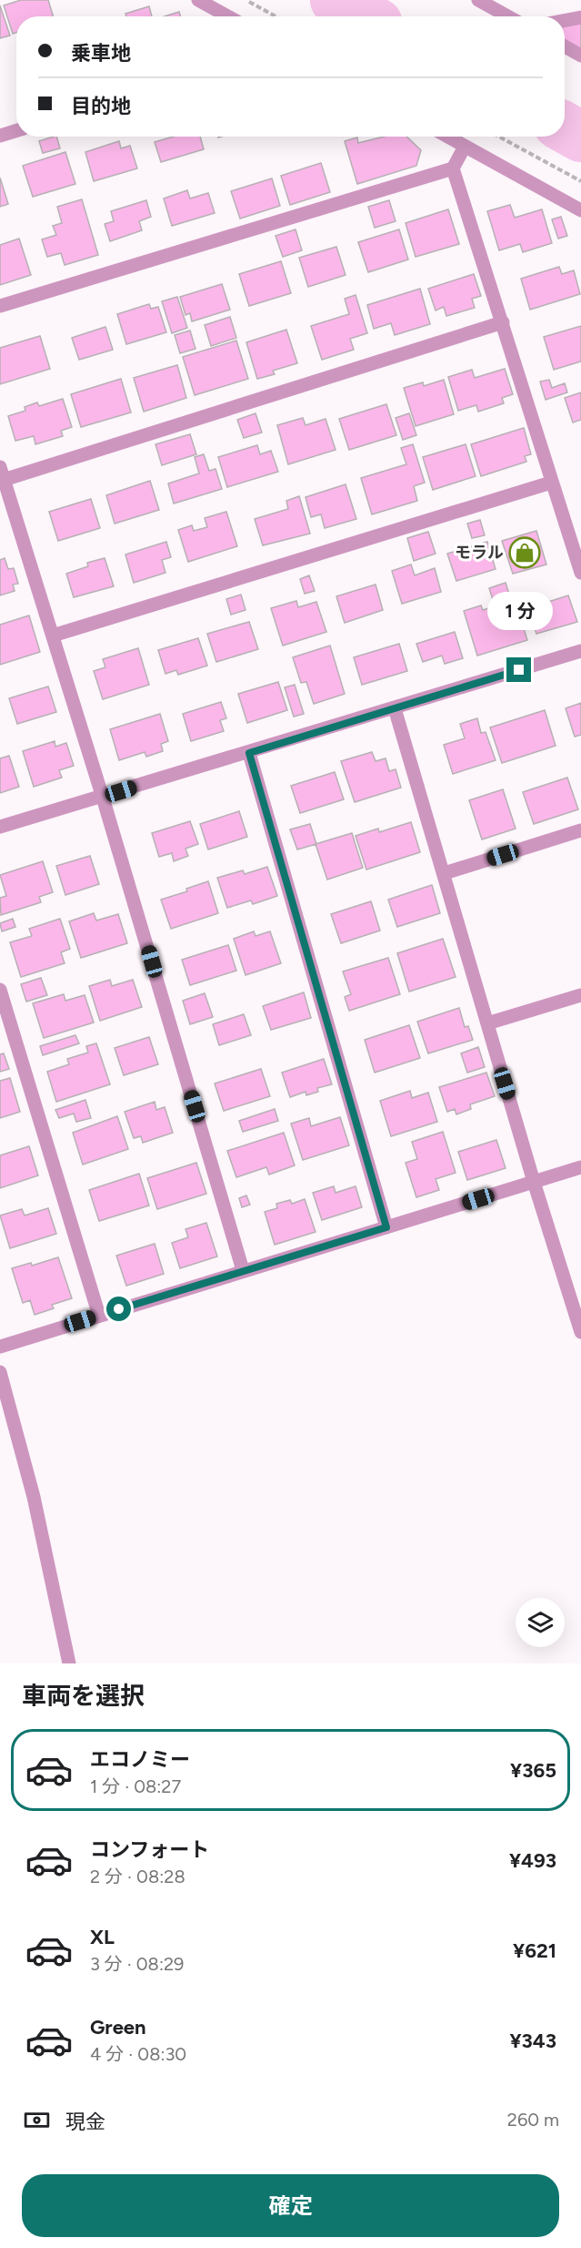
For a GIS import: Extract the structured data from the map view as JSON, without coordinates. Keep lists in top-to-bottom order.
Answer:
{
  "places": {
    "shop": ["モラル"]
  },
  "page": {
    "banner": ["乗車地", "目的地"],
    "bubble": "1 分",
    "heading": "車両を選択",
    "list": [
      {
        "name": "エコノミー",
        "note": "1 分 · 08:27",
        "value": "¥365"
      },
      {
        "name": "コンフォート",
        "note": "2 分 · 08:28",
        "value": "¥493"
      },
      {
        "name": "XL",
        "note": "3 分 · 08:29",
        "value": "¥621"
      },
      {
        "name": "Green",
        "note": "4 分 · 08:30",
        "value": "¥343"
      }
    ],
    "pay": ["現金", "260 m"],
    "buttons": "確定"
  }
}
